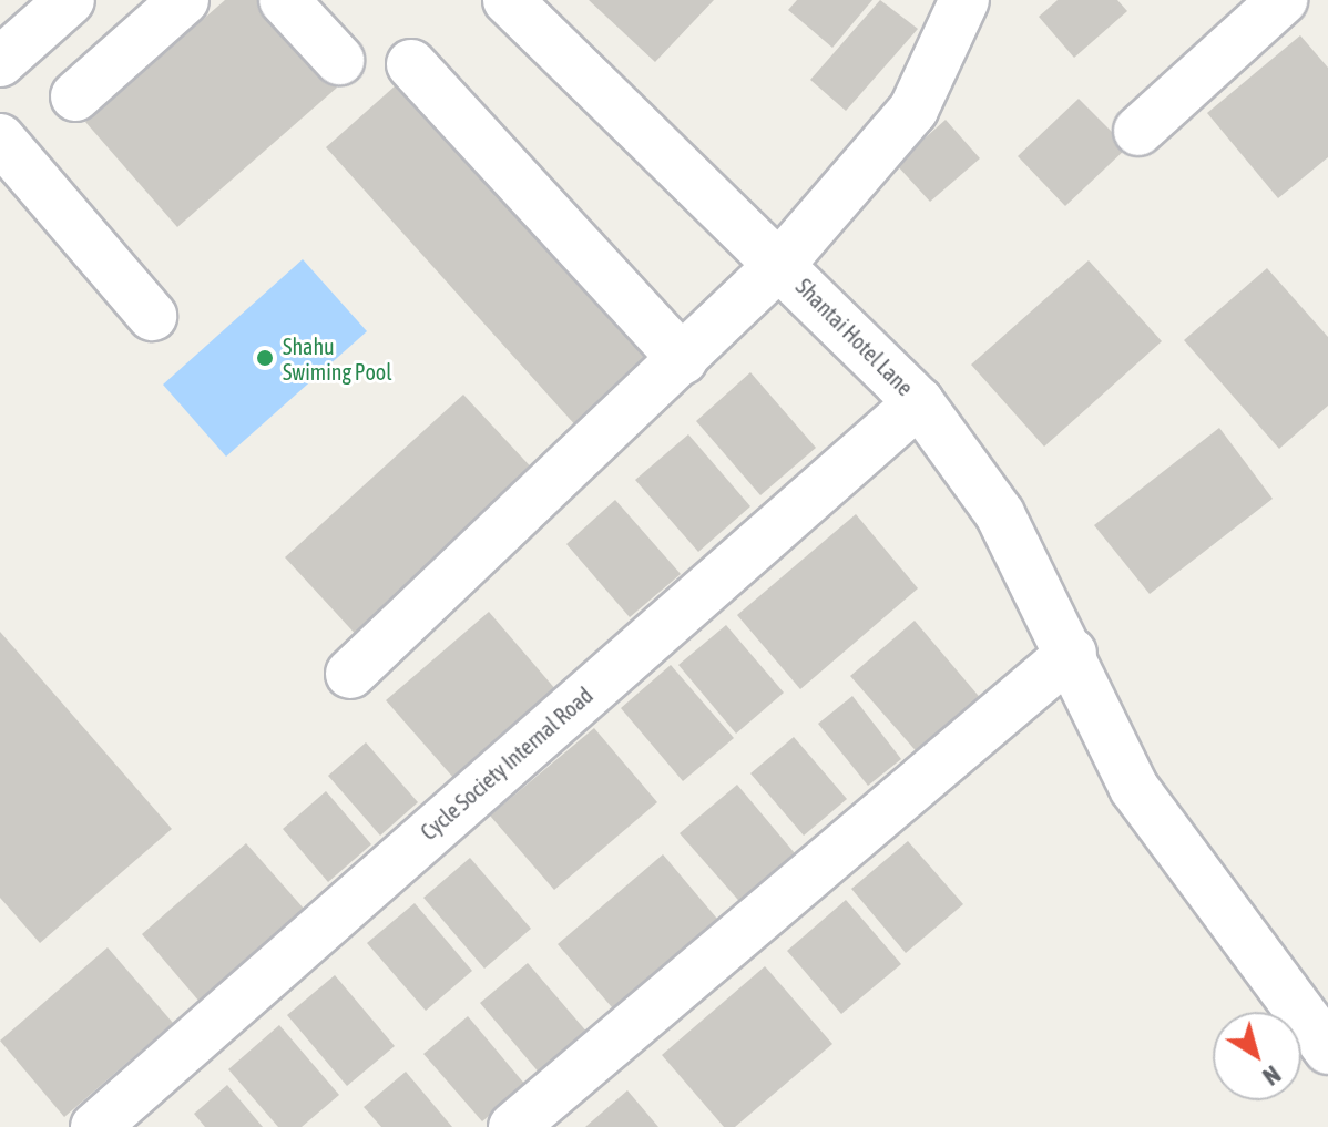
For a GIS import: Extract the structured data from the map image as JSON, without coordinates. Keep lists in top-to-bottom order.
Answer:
{
  "streets": {
    "street": ["Shantai Hotel Lane", "Cycle Society Internal Road"]
  },
  "crossings": [
    ["Shantai Hotel Lane", "Cycle Society Internal Road"]
  ],
  "places": ["Shahu Swiming Pool"],
  "north": "bottom right"
}
